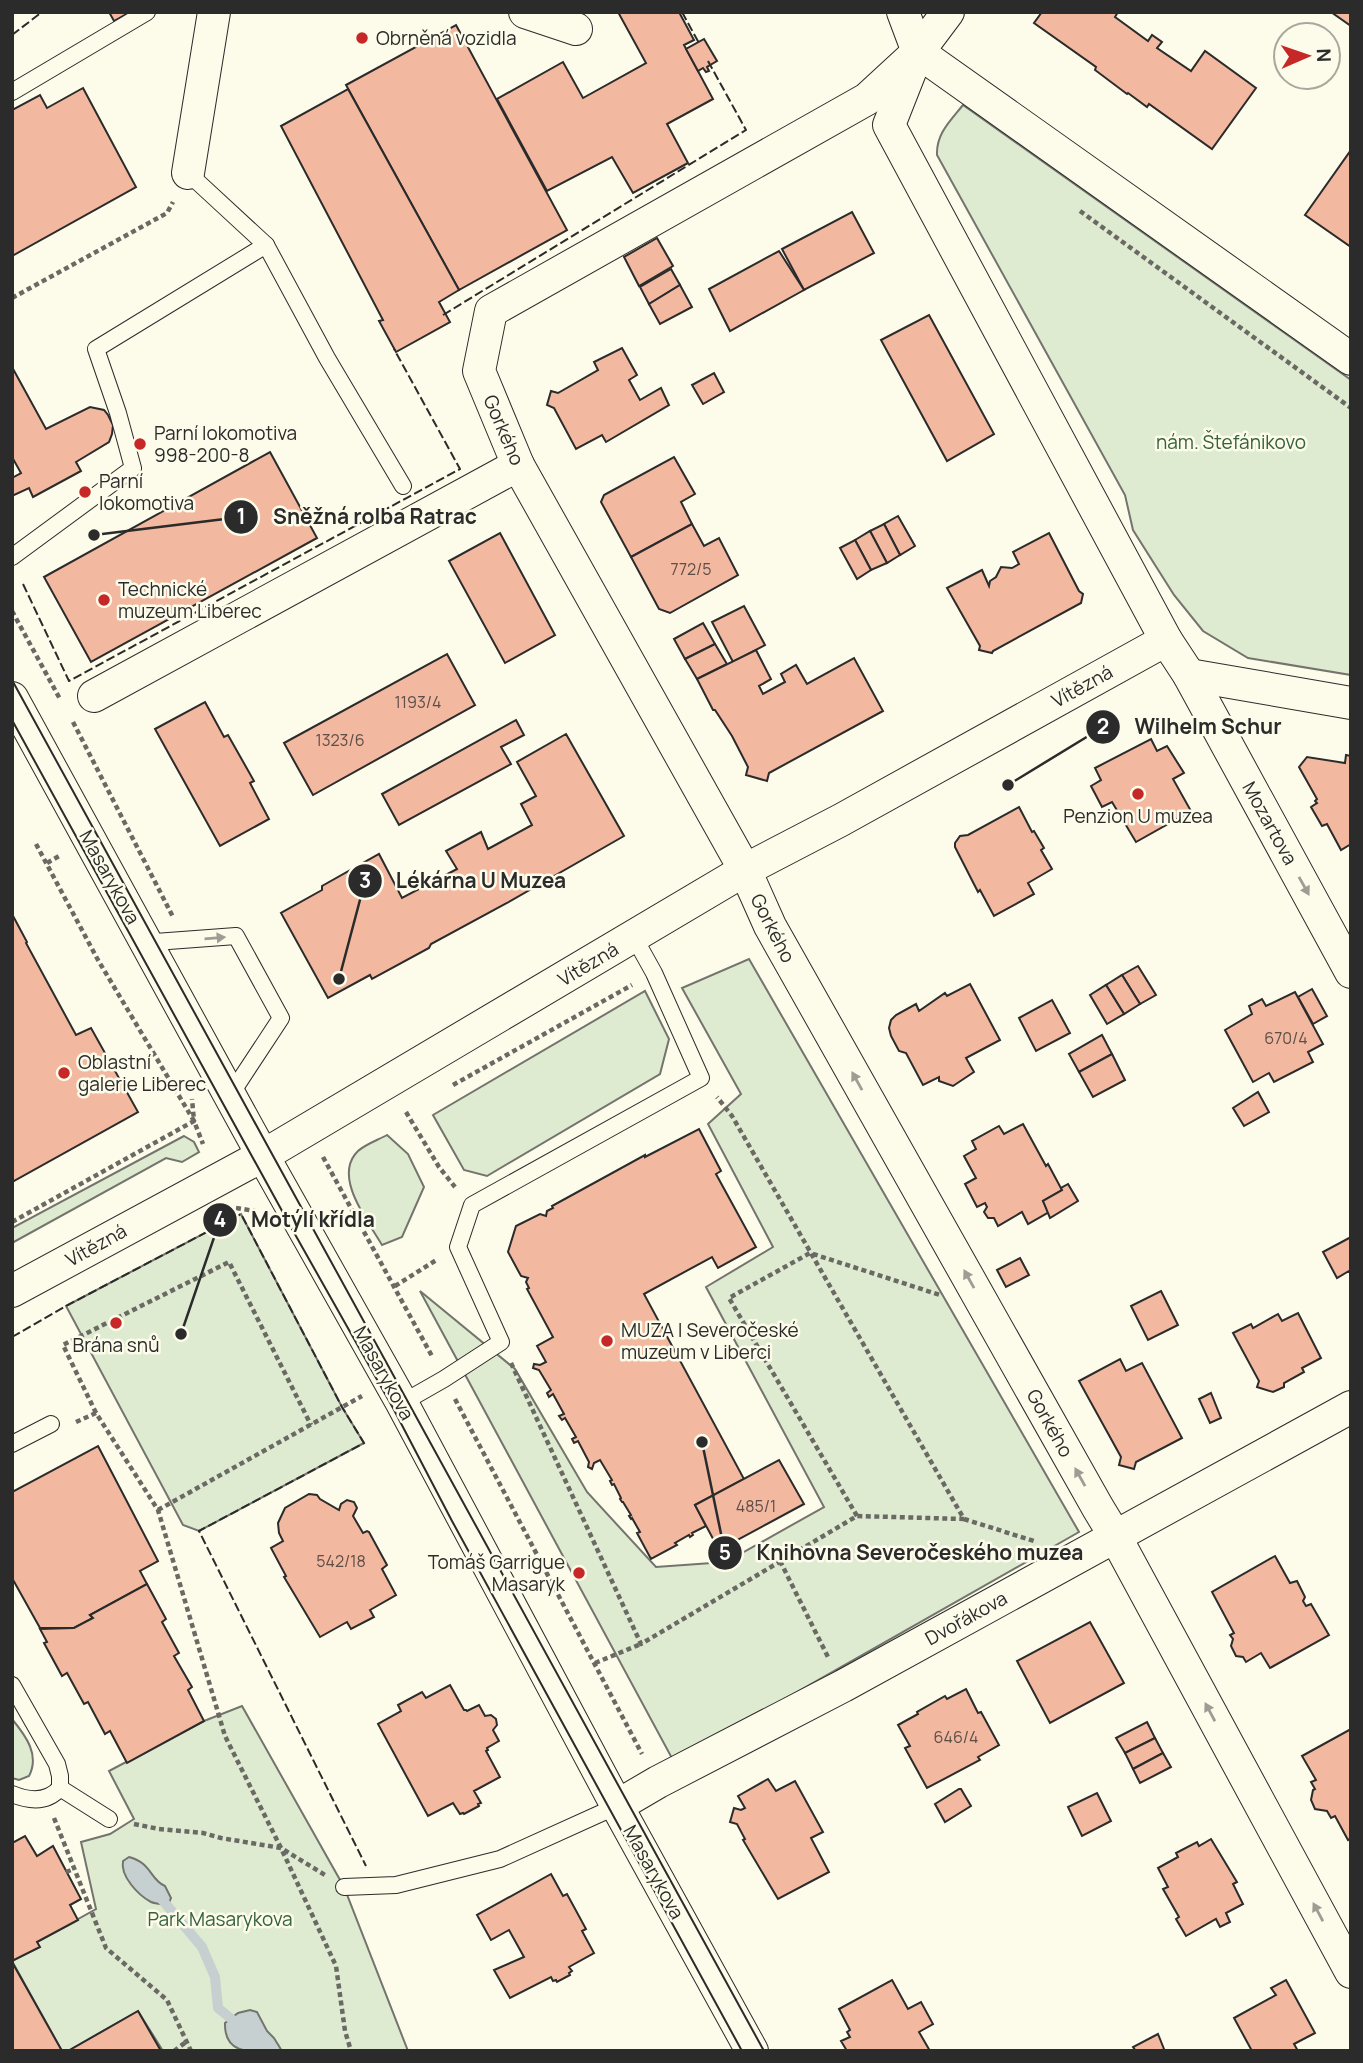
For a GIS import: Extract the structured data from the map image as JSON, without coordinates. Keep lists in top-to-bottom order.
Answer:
{
  "streets": {
    "street": [
      "Gorkého",
      "Vítězná",
      "Mozartova",
      "Masarykova",
      "Dvořákova"
    ]
  },
  "crossings": [
    ["Gorkého", "Vítězná"],
    ["Gorkého", "Dvořákova"],
    ["Vítězná", "Masarykova"],
    ["Masarykova", "Dvořákova"]
  ],
  "one_way": ["Gorkého", "Mozartova"],
  "parks": ["nám. Štefánikovo", "Park Masarykova"],
  "places": [
    "Obrněná vozidla",
    "Parní lokomotiva 998-200-8",
    "Parní lokomotiva",
    "Sněžná rolba Ratrac",
    "Technické muzeum Liberec",
    "Wilhelm Schur",
    "Penzion U muzea",
    "Lékárna U Muzea",
    "Oblastní galerie Liberec",
    "Brána snů",
    "Motýlí křídla",
    "MUZA | Severočeské muzeum v Liberci",
    "Knihovna Severočeského muzea",
    "Tomáš Garrigue Masaryk"
  ],
  "house_numbers": [
    "772/5",
    "1193/4",
    "1323/6",
    "670/4",
    "485/1",
    "542/18",
    "646/4"
  ],
  "north": "right"
}
